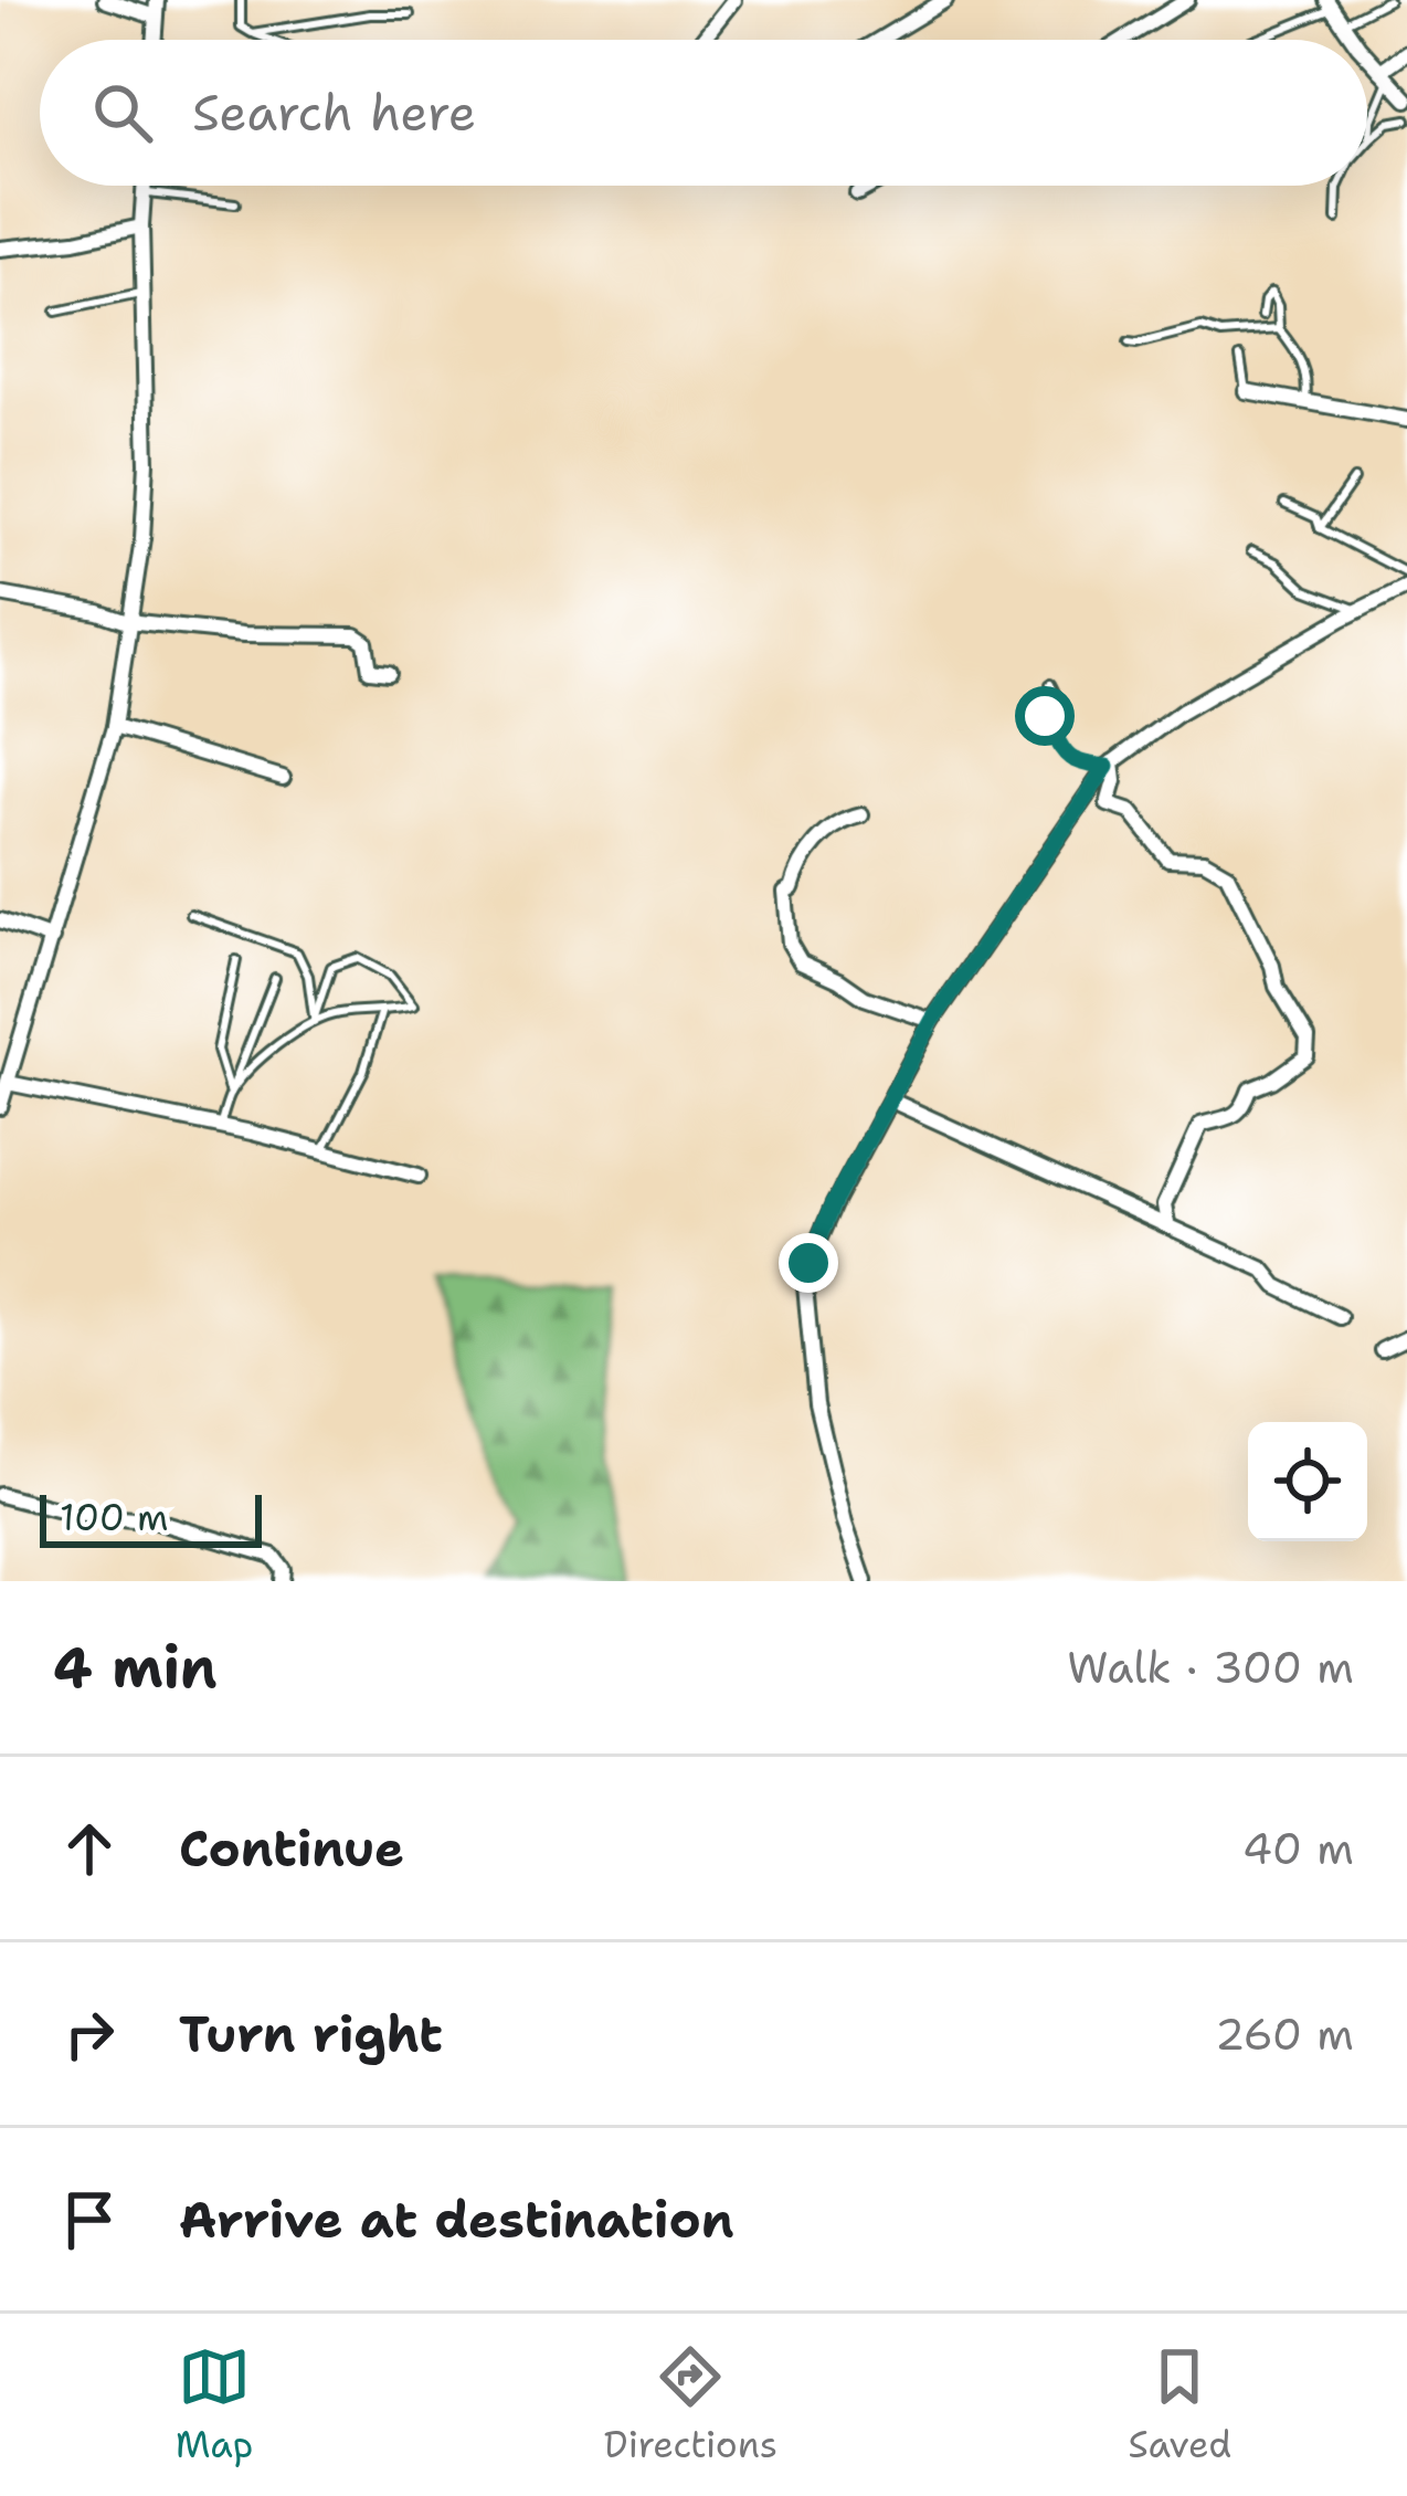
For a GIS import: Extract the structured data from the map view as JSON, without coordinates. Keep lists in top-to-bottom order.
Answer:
{
  "scale_bar": "100 m",
  "page": {
    "search": "Search here",
    "scale": "100 m",
    "heading": ["4 min", "Walk · 300 m"],
    "list": [
      ["Continue", "40 m"],
      ["Turn right", "260 m"],
      "Arrive at destination"
    ],
    "nav": ["Map", "Directions", "Saved"]
  }
}
